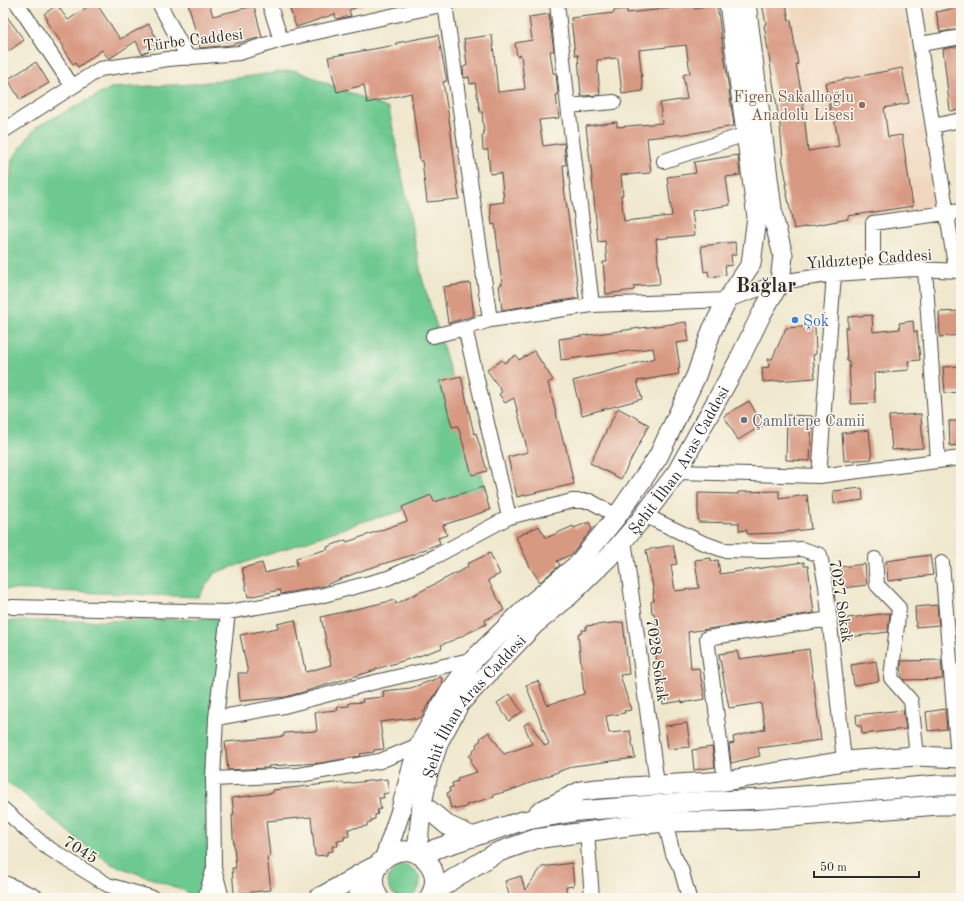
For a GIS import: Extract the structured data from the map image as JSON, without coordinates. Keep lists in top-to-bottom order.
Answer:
{
  "streets": {
    "main road": ["Şehit İlhan Aras Caddesi"],
    "street": [
      "Türbe Caddesi",
      "Yıldıztepe Caddesi",
      "7027 Sokak",
      "7028 Sokak",
      "7045"
    ]
  },
  "crossings": [
    ["Yıldıztepe Caddesi", "Şehit İlhan Aras Caddesi"],
    ["Şehit İlhan Aras Caddesi", "7027 Sokak"],
    ["Şehit İlhan Aras Caddesi", "7028 Sokak"]
  ],
  "districts": ["Bağlar"],
  "places": ["Figen Sakallıoğlu Anadolu Lisesi", "Şok", "Çamlıtepe Camii"],
  "scale_bar": "50 m"
}
